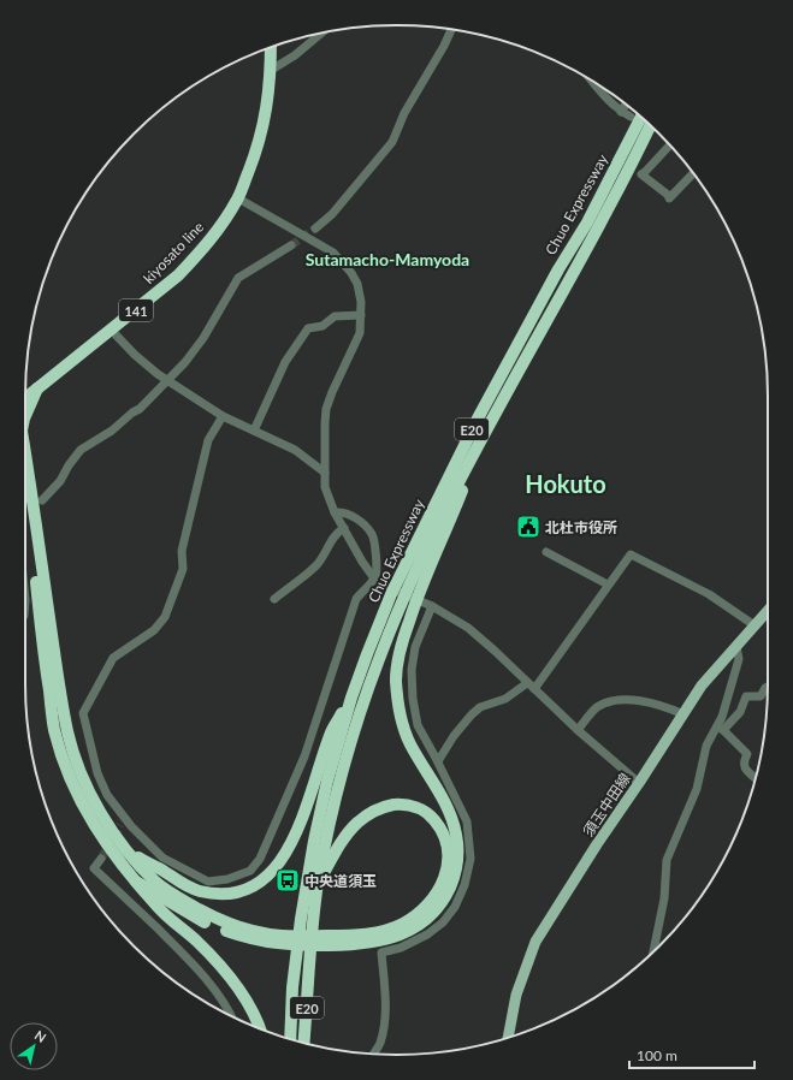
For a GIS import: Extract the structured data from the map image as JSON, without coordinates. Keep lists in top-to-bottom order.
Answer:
{
  "streets": {
    "highway": [
      "Chuo Expressway",
      "kiyosato line",
      "141",
      "E20"
    ],
    "main road": ["須玉中田線"]
  },
  "districts": ["Sutamacho-Mamyoda", "Hokuto"],
  "places": {
    "public building": ["北杜市役所"],
    "bus stop": ["中央道須玉"]
  },
  "scale_bar": "100 m",
  "north": "top right"
}
